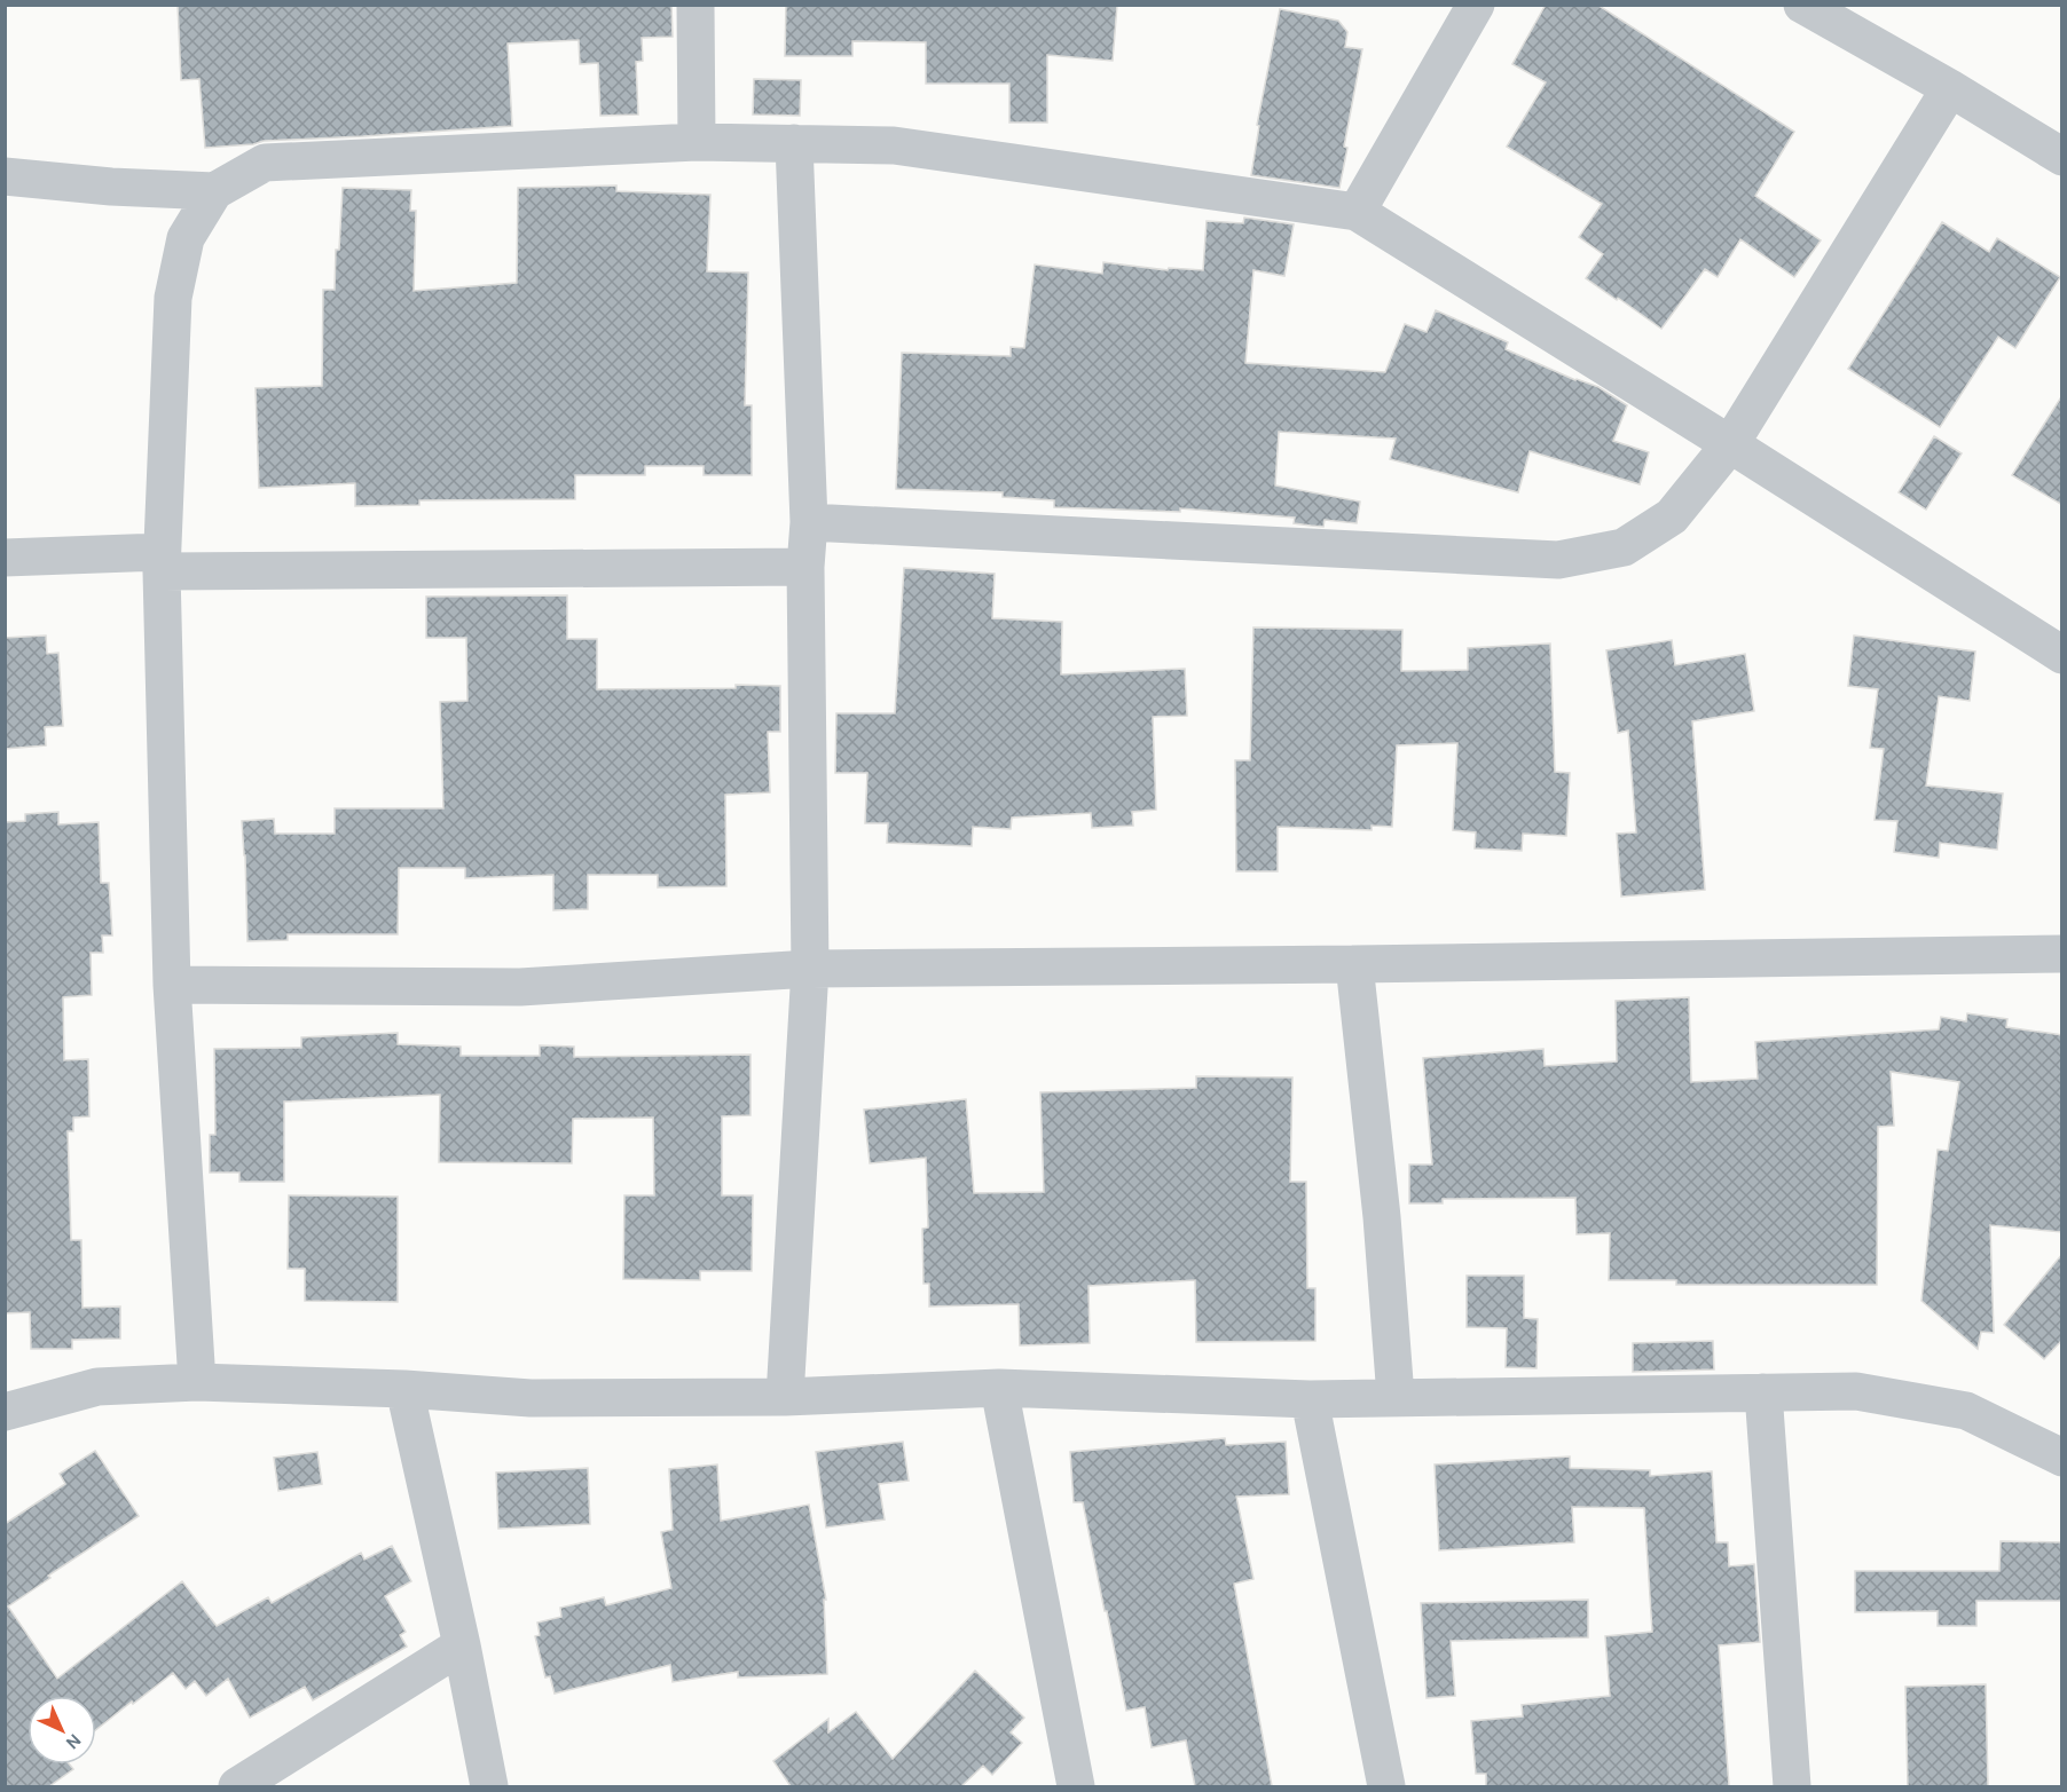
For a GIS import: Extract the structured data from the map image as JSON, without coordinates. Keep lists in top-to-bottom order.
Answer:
{
  "north": "bottom right"
}
